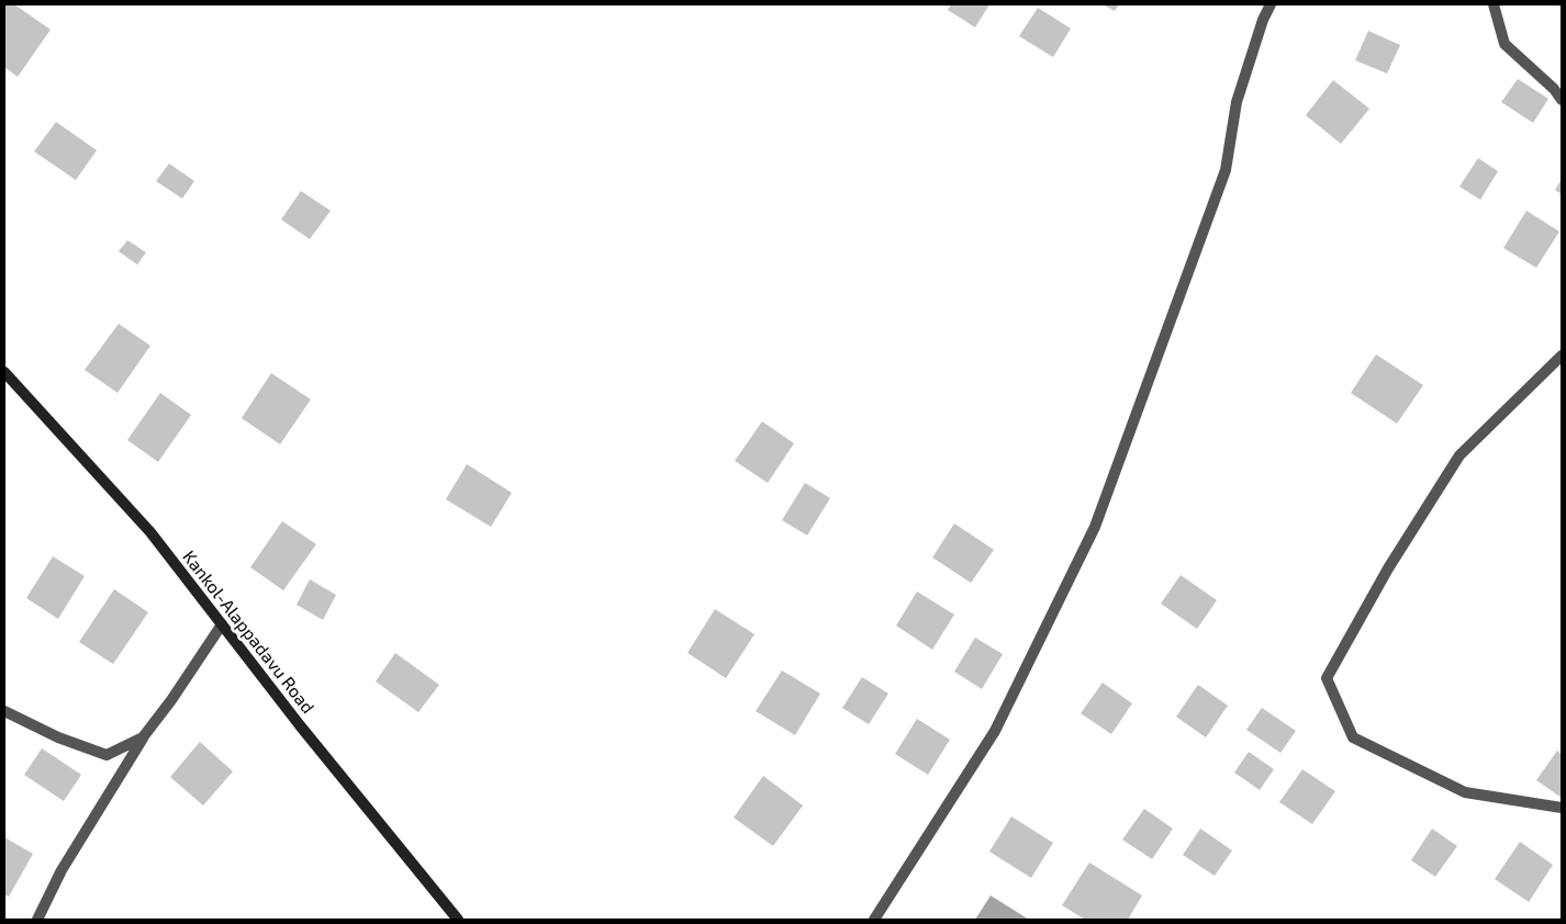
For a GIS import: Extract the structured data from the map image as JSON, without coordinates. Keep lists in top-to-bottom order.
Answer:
{
  "streets": {
    "main road": ["Kankol-Alappadavu Road"]
  }
}
